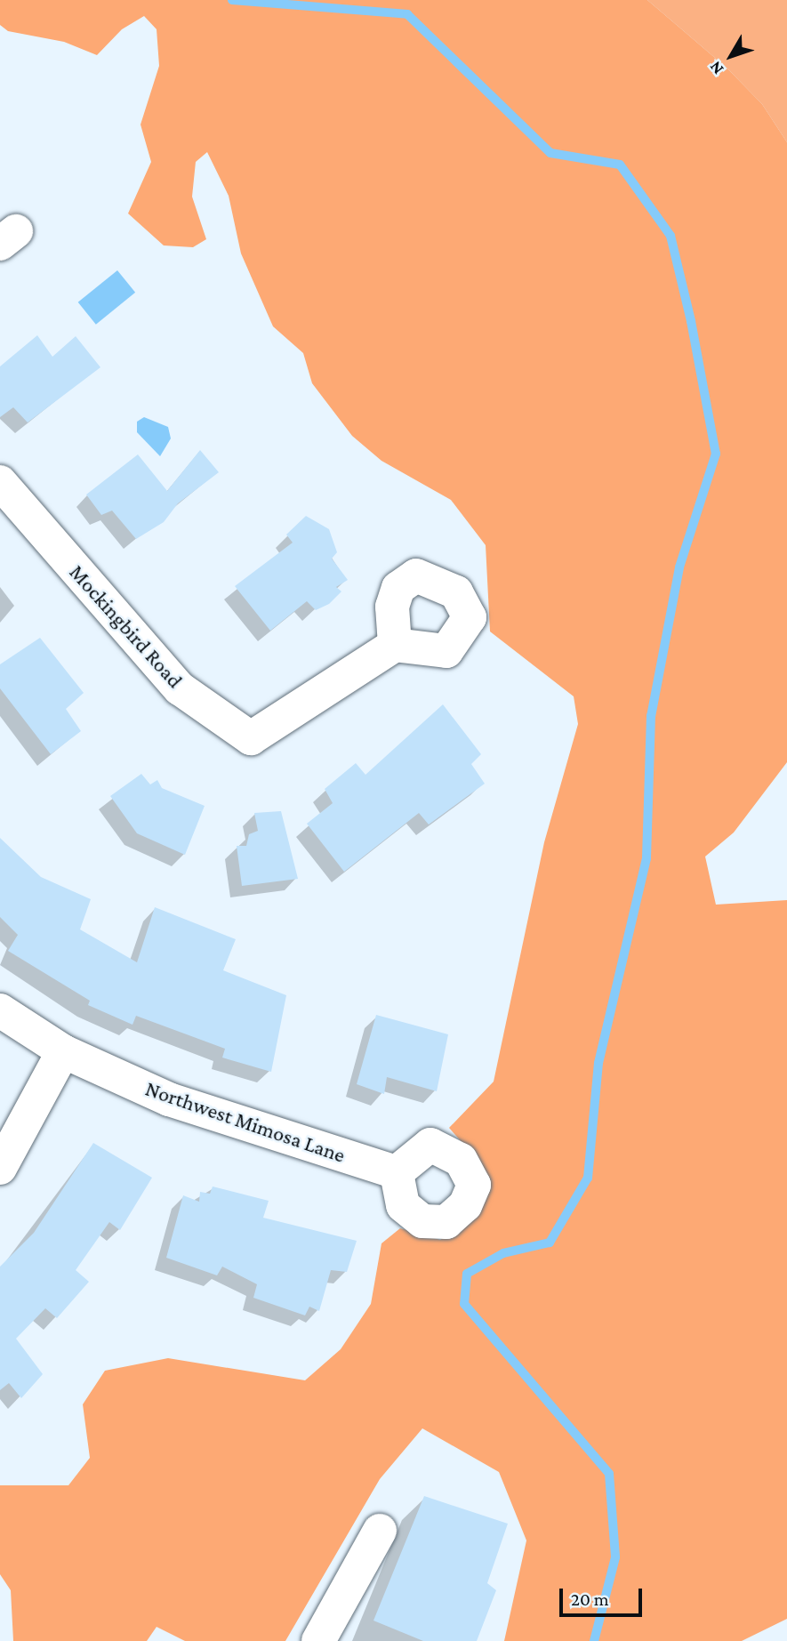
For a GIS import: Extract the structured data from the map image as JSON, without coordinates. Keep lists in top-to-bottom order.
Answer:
{
  "streets": {
    "street": ["Mockingbird Road", "Northwest Mimosa Lane"]
  },
  "scale_bar": "20 m",
  "north": "bottom left"
}
